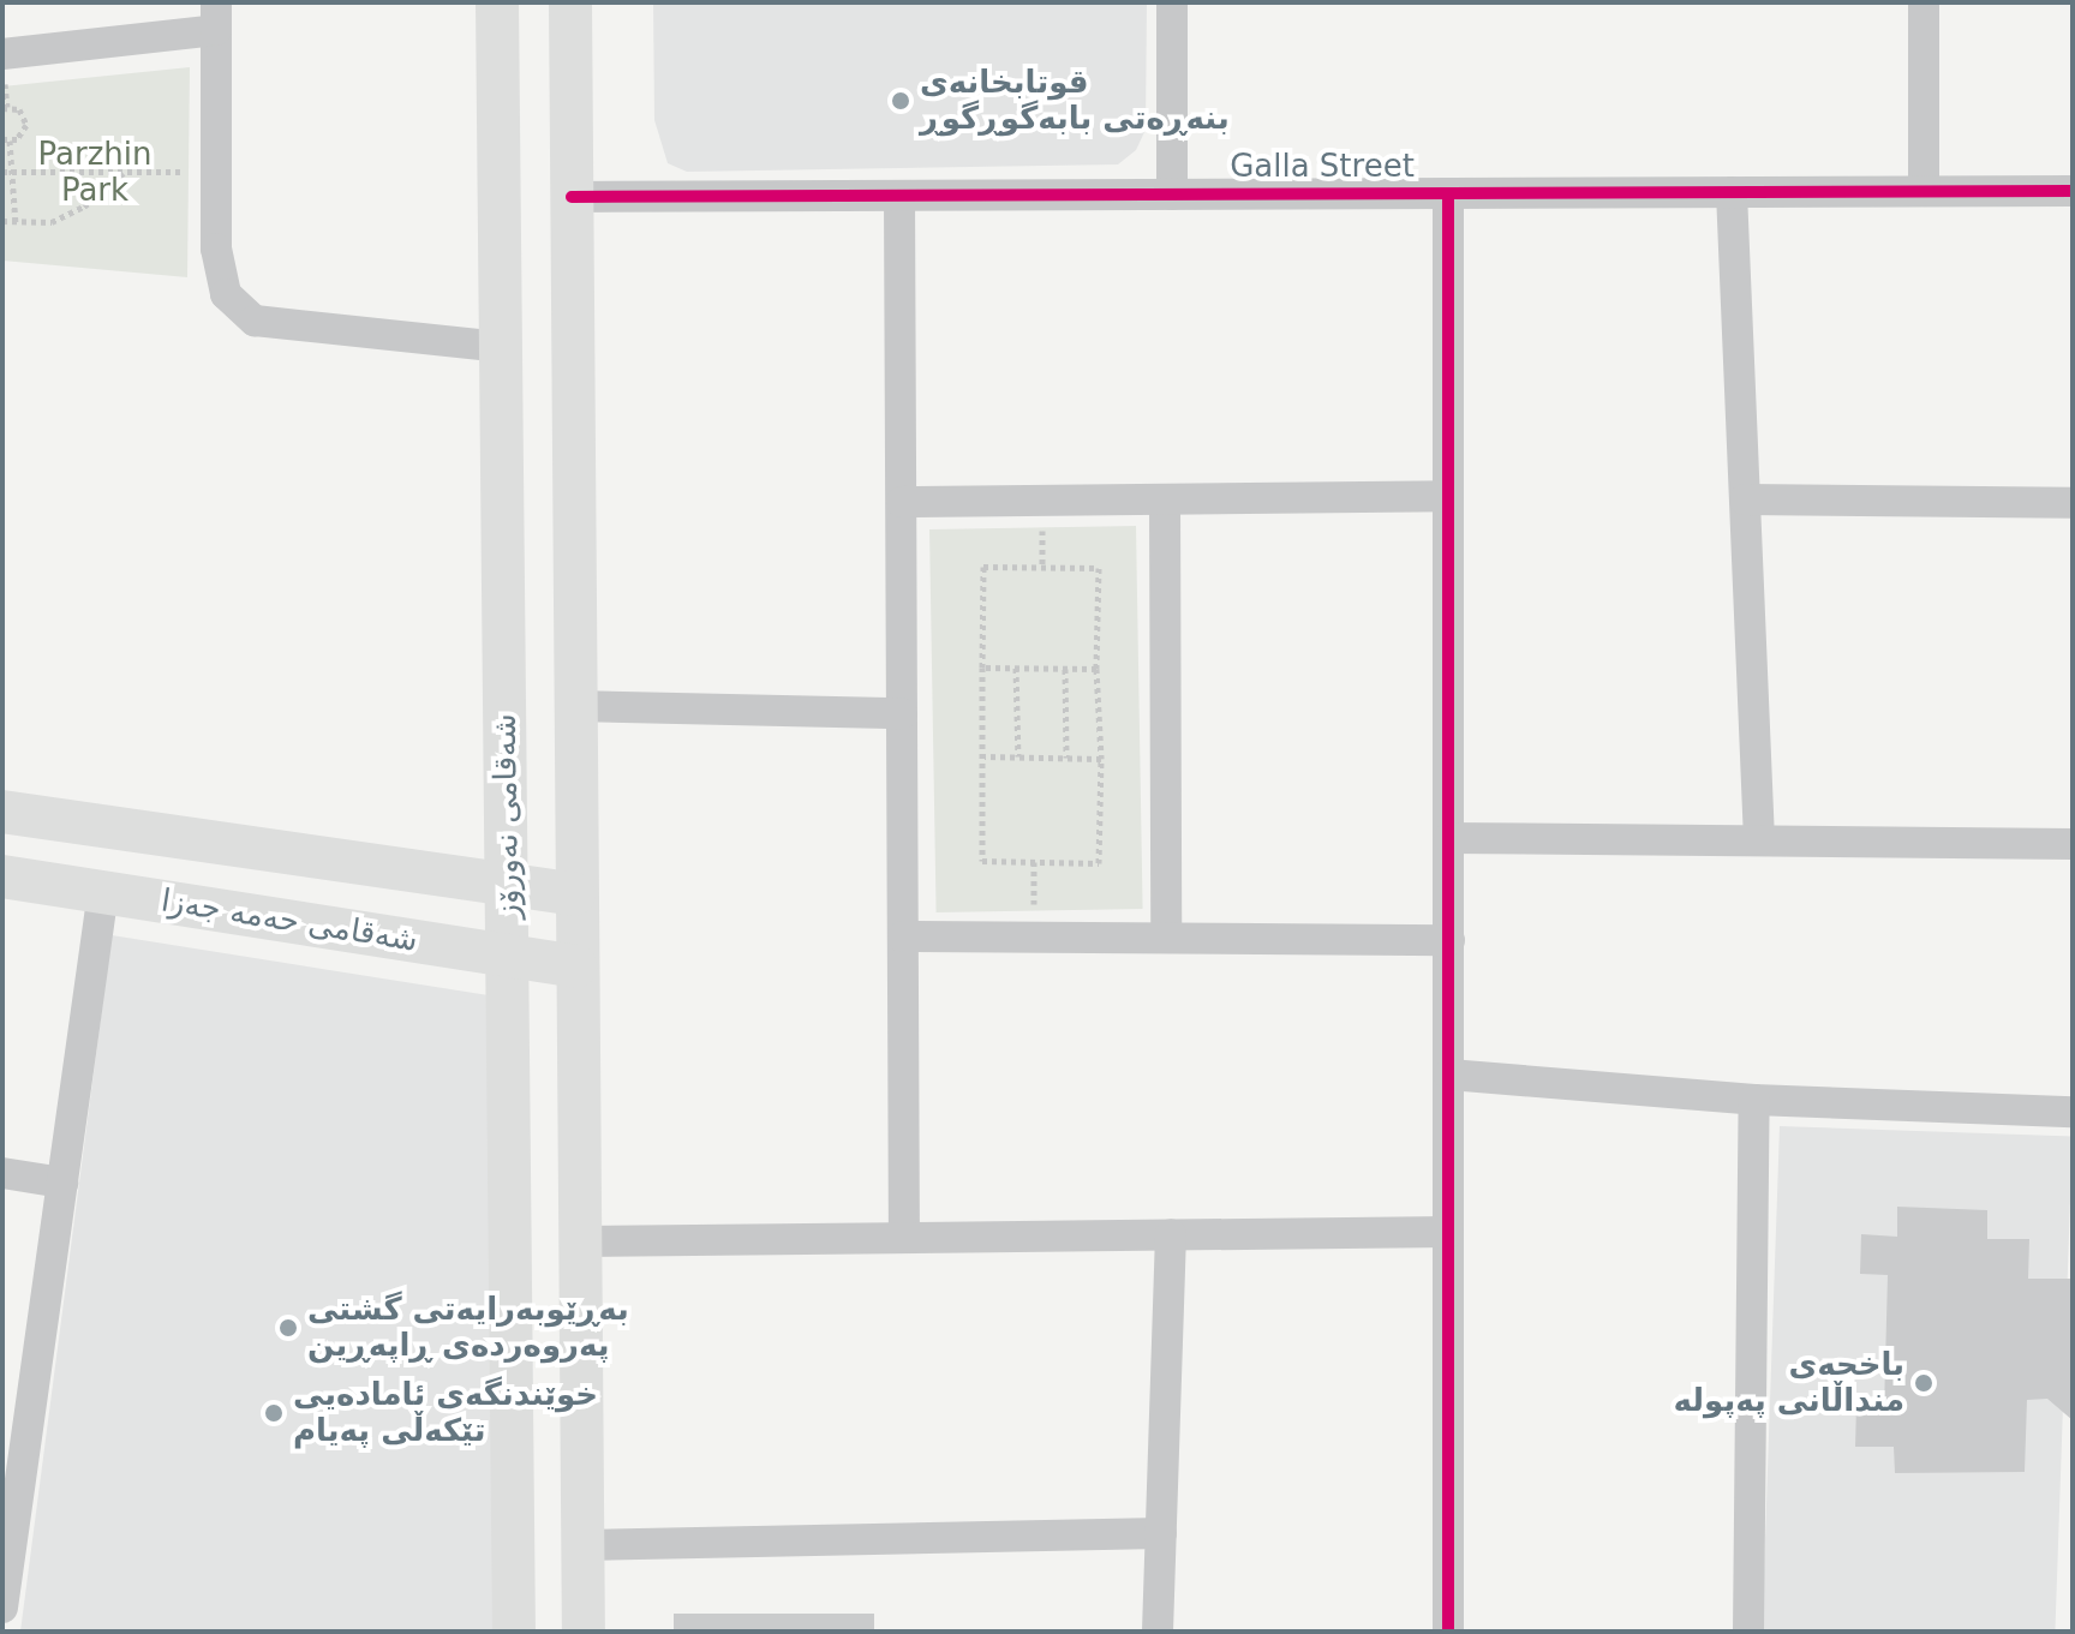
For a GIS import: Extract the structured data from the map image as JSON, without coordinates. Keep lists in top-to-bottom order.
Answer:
{
  "streets": {
    "main road": ["شەقامی نەورۆز", "شەقامی حەمە جەزا"],
    "street": ["Galla Street"]
  },
  "crossings": [
    ["شەقامی نەورۆز", "شەقامی حەمە جەزا"]
  ],
  "parks": ["Parzhin Park"],
  "places": [
    "قوتابخانەی بنەڕەتی بابەگوڕگوڕ",
    "بەڕێوبەرایەتی گشتی پەروەردەی ڕاپەڕین",
    "باخچەی منداڵانی پەپولە",
    "خوێندنگەی ئامادەیی تێکەڵی پەیام"
  ]
}
